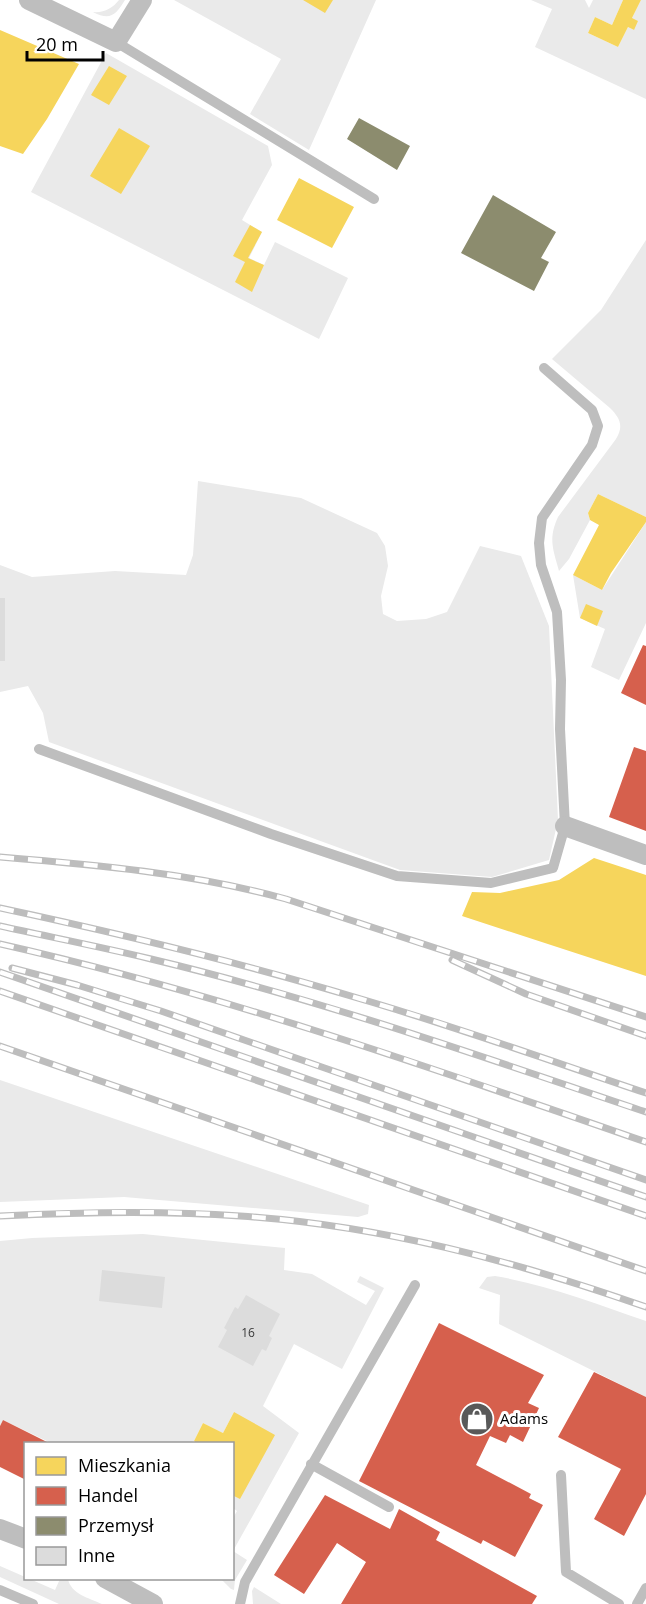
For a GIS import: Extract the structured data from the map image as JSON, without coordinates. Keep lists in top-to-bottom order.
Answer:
{
  "places": {
    "shop": ["Adams"]
  },
  "house_numbers": ["16"],
  "legend": [
    "Mieszkania",
    "Handel",
    "Przemysł",
    "Inne"
  ],
  "scale_bar": "20 m"
}
